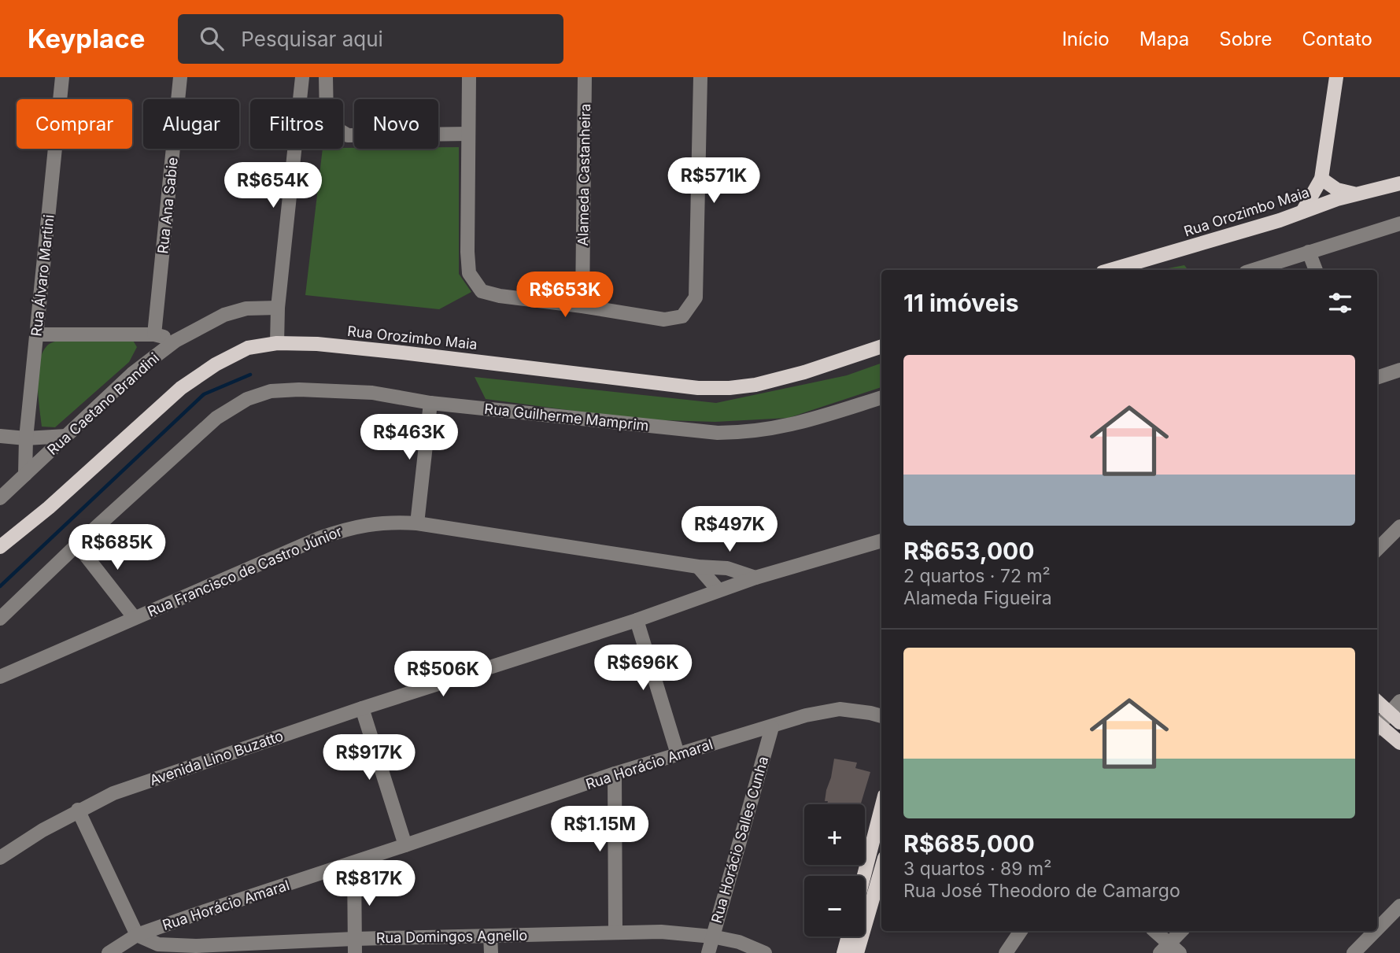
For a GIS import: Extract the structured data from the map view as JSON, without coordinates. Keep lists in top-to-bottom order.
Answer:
{
  "streets": {
    "main road": ["Rua Orozimbo Maia"],
    "street": [
      "Alameda Castanheira",
      "Rua Ana Sabie",
      "Rua Álvaro Martini",
      "Rua Caetano Brandini",
      "Rua Guilherme Mamprim",
      "Rua Francisco de Castro Júnior",
      "Avenida Lino Buzatto",
      "Rua Horácio Amaral",
      "Rua Horácio Salles Cunha",
      "Rua Domingos Agnello"
    ]
  },
  "crossings": [
    ["Rua Álvaro Martini", "Rua Caetano Brandini"],
    ["Rua Francisco de Castro Júnior", "Avenida Lino Buzatto"],
    ["Rua Horácio Amaral", "Rua Horácio Salles Cunha"],
    ["Rua Horácio Amaral", "Rua Domingos Agnello"],
    ["Rua Horácio Salles Cunha", "Rua Domingos Agnello"]
  ],
  "page": {
    "header": "Keyplace",
    "search": "Pesquisar aqui",
    "nav": [
      "Início",
      "Mapa",
      "Sobre",
      "Contato"
    ],
    "chip": [
      "Comprar",
      "Alugar",
      "Filtros",
      "Novo"
    ],
    "price": [
      "R$571K",
      "R$654K",
      "R$653K",
      "R$463K",
      "R$497K",
      "R$685K",
      "R$696K",
      "R$506K",
      "R$917K",
      "R$1.15M",
      "R$817K"
    ],
    "heading": "11 imóveis",
    "list": [
      {
        "name": "R$653,000",
        "note": "2 quartos · 72 m² · Alameda Figueira"
      },
      {
        "name": "R$685,000",
        "note": "3 quartos · 89 m² · Rua José Theodoro de Camargo"
      }
    ],
    "map_buttons": ["+", "−"]
  }
}
